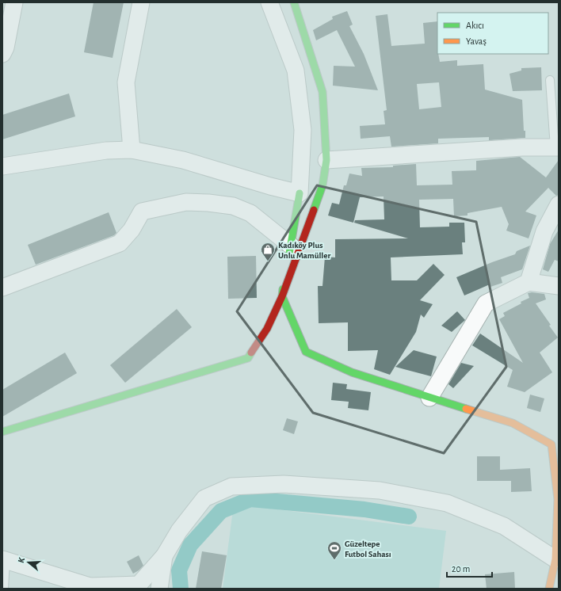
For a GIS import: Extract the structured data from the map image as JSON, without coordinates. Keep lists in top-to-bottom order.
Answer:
{
  "places": {
    "shop": ["Kadıköy Plus Unlu Mamüller"],
    "sports": ["Güzeltepe Futbol Sahası"]
  },
  "legend": ["Akıcı", "Yavaş"],
  "scale_bar": "20 m",
  "north": "left"
}
